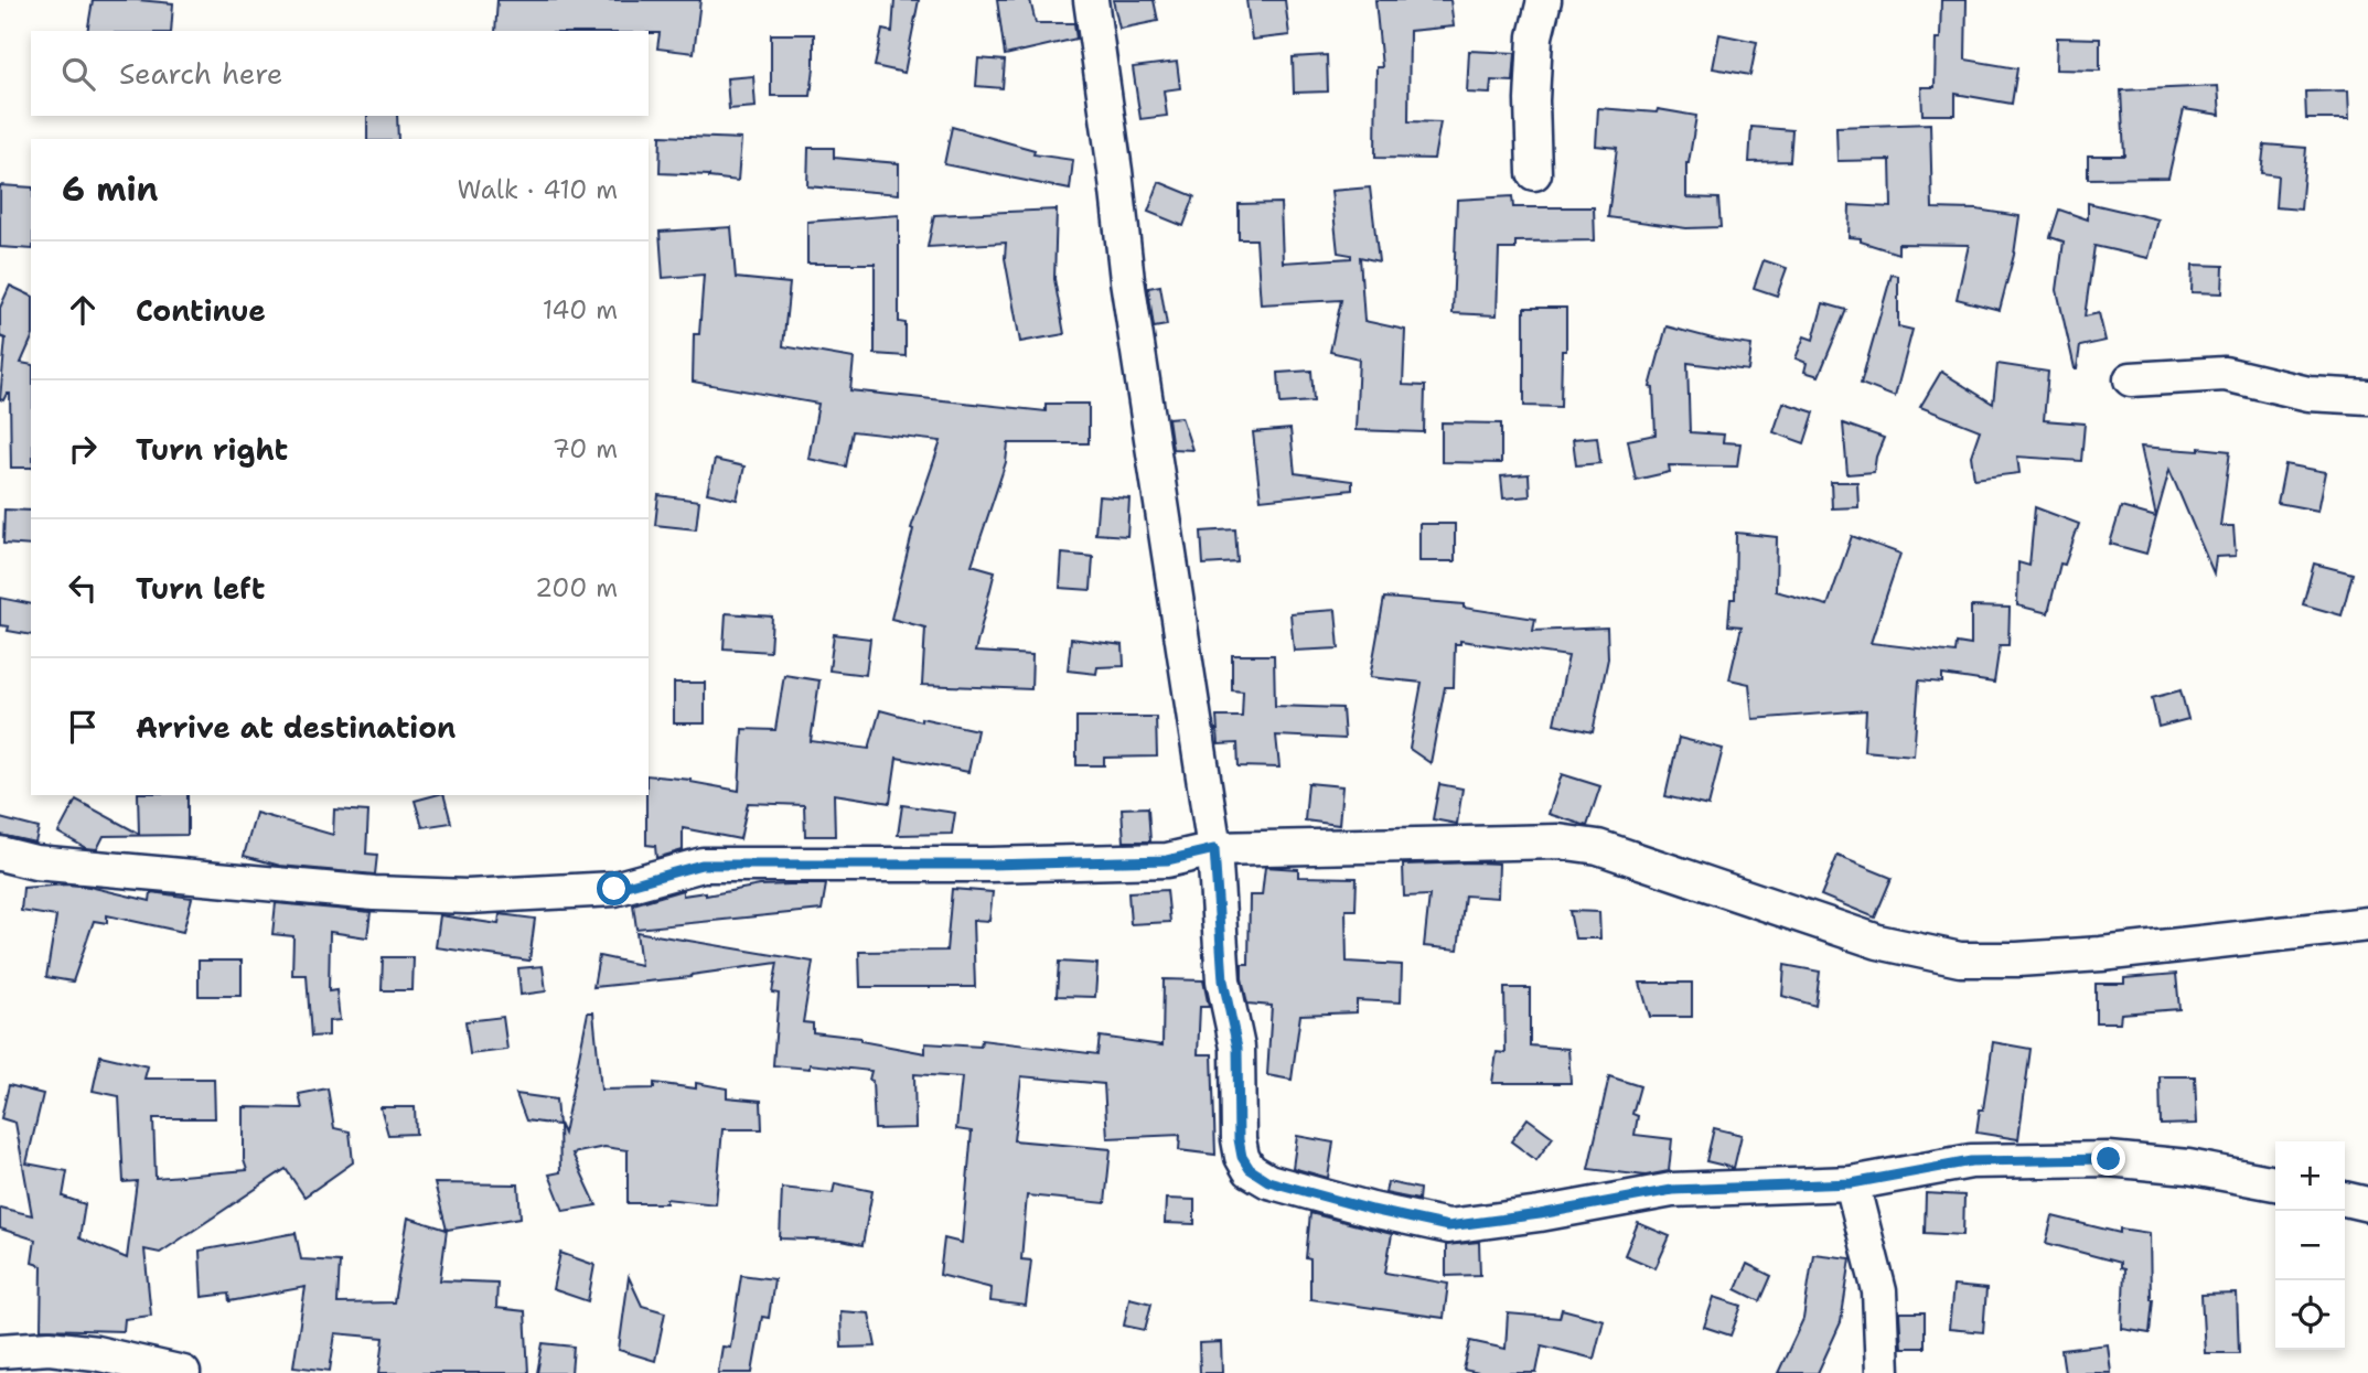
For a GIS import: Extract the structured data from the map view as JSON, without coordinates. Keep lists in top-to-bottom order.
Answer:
{
  "page": {
    "search": "Search here",
    "heading": ["6 min", "Walk · 410 m"],
    "list": [
      ["Continue", "140 m"],
      ["Turn right", "70 m"],
      ["Turn left", "200 m"],
      "Arrive at destination"
    ],
    "map_buttons": ["+", "−"]
  }
}
